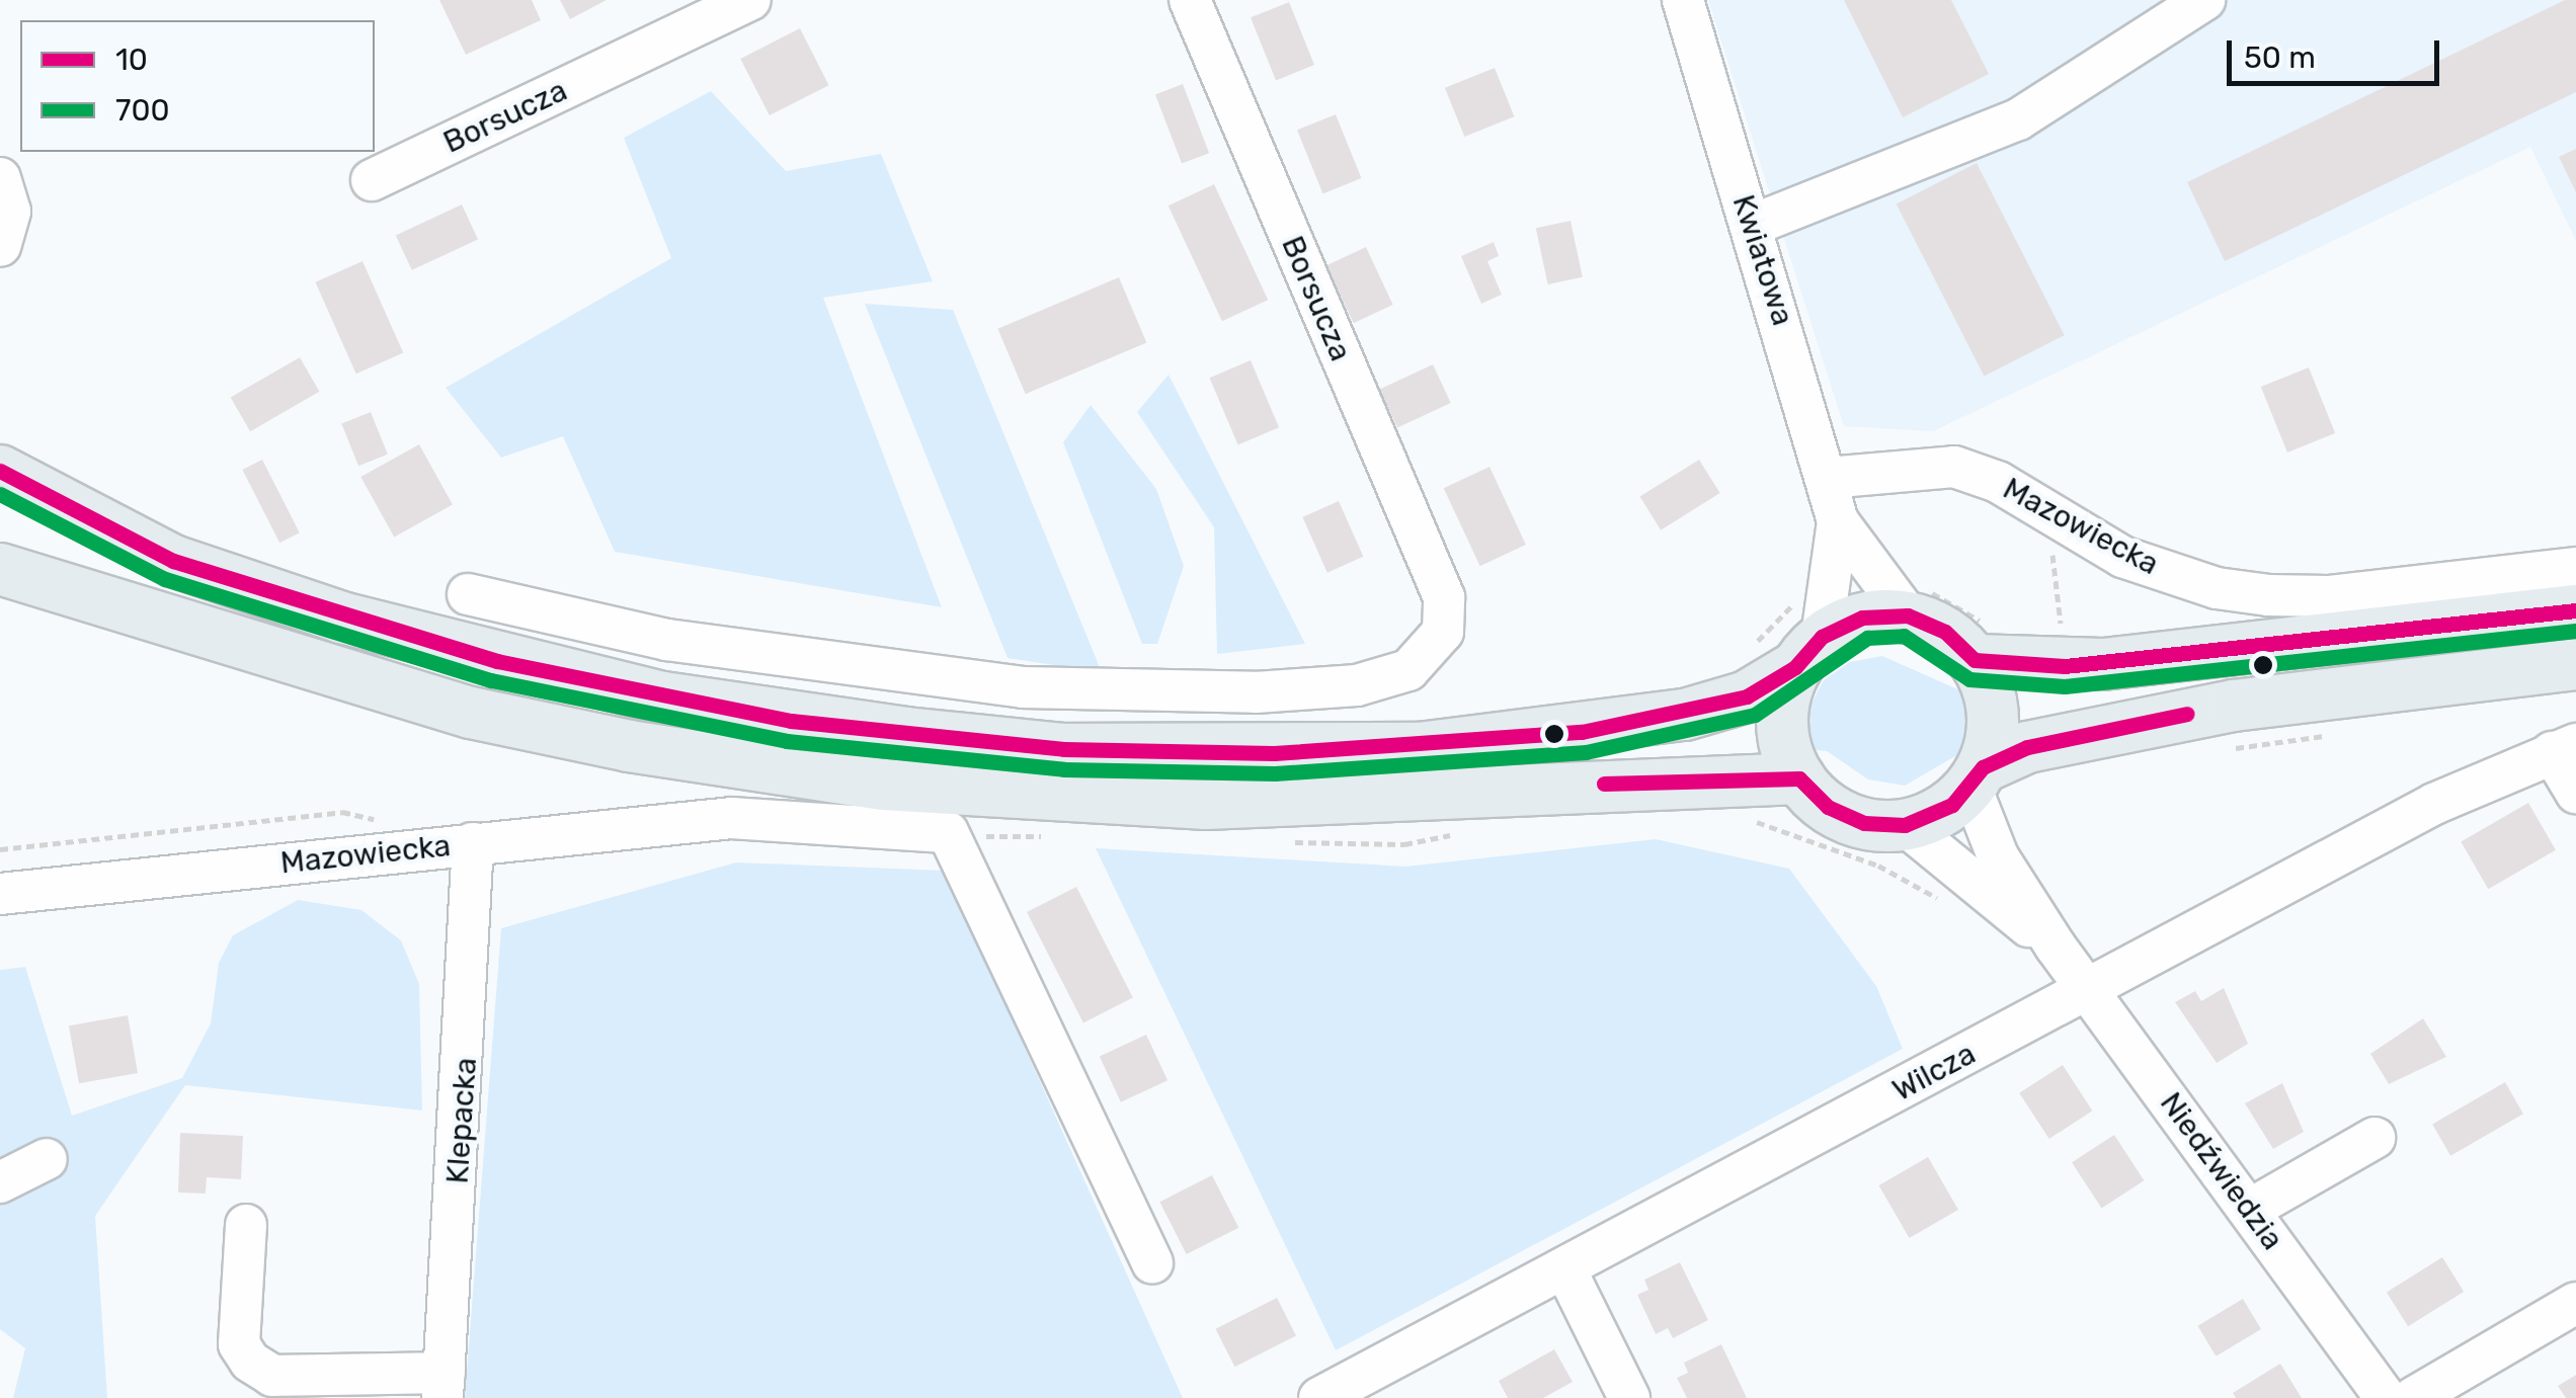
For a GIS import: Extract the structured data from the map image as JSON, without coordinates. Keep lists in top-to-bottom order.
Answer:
{
  "streets": {
    "street": [
      "Borsucza",
      "Kwiatowa",
      "Mazowiecka",
      "Wilcza",
      "Klepacka",
      "Niedźwiedzia"
    ]
  },
  "crossings": [
    ["Kwiatowa", "Mazowiecka"],
    ["Kwiatowa", "Niedźwiedzia"],
    ["Mazowiecka", "Klepacka"],
    ["Wilcza", "Niedźwiedzia"]
  ],
  "lines": ["transit line 10", "transit line 700"],
  "legend": ["10", "700"],
  "scale_bar": "50 m"
}
